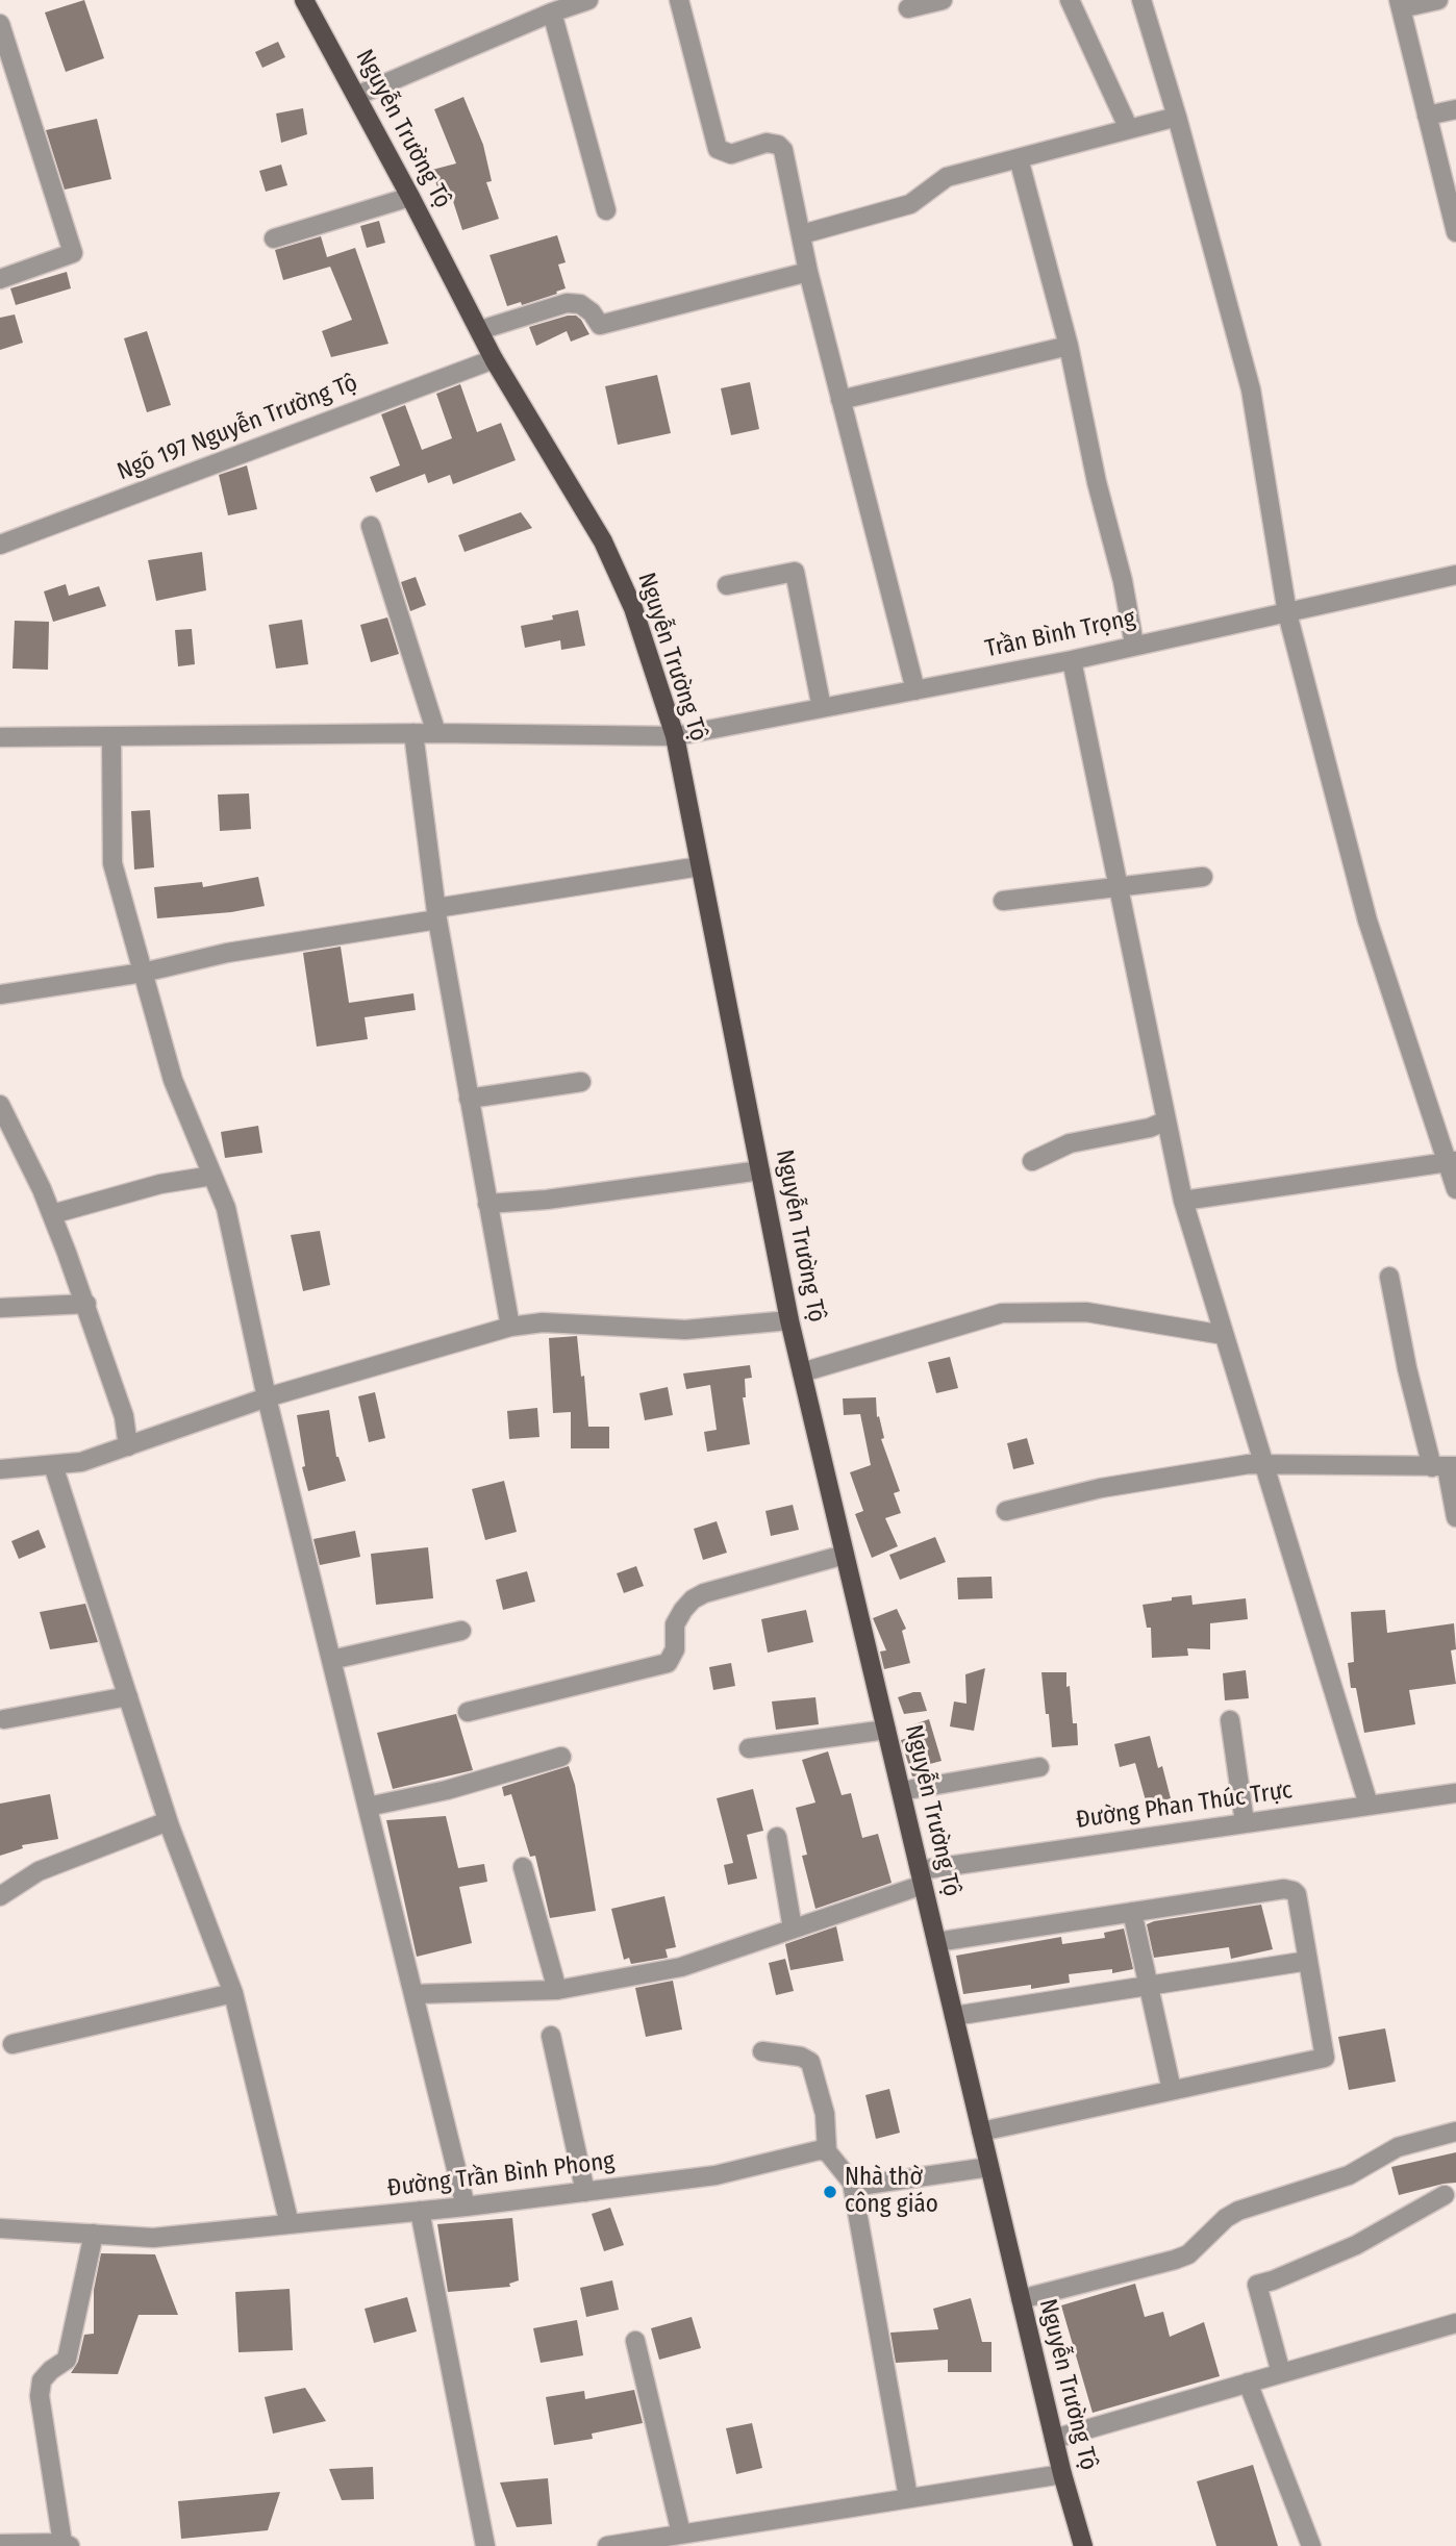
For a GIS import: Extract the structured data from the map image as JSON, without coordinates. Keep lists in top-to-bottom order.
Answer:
{
  "streets": {
    "main road": ["Nguyễn Trường Tộ"],
    "street": [
      "Ngõ 197 Nguyễn Trường Tộ",
      "Trần Bình Trọng",
      "Đường Phan Thúc Trực",
      "Đường Trần Bình Phong"
    ]
  },
  "crossings": [
    ["Nguyễn Trường Tộ", "Ngõ 197 Nguyễn Trường Tộ"],
    ["Nguyễn Trường Tộ", "Trần Bình Trọng"],
    ["Nguyễn Trường Tộ", "Đường Phan Thúc Trực"]
  ],
  "places": ["Nhà thờ công giáo"]
}
